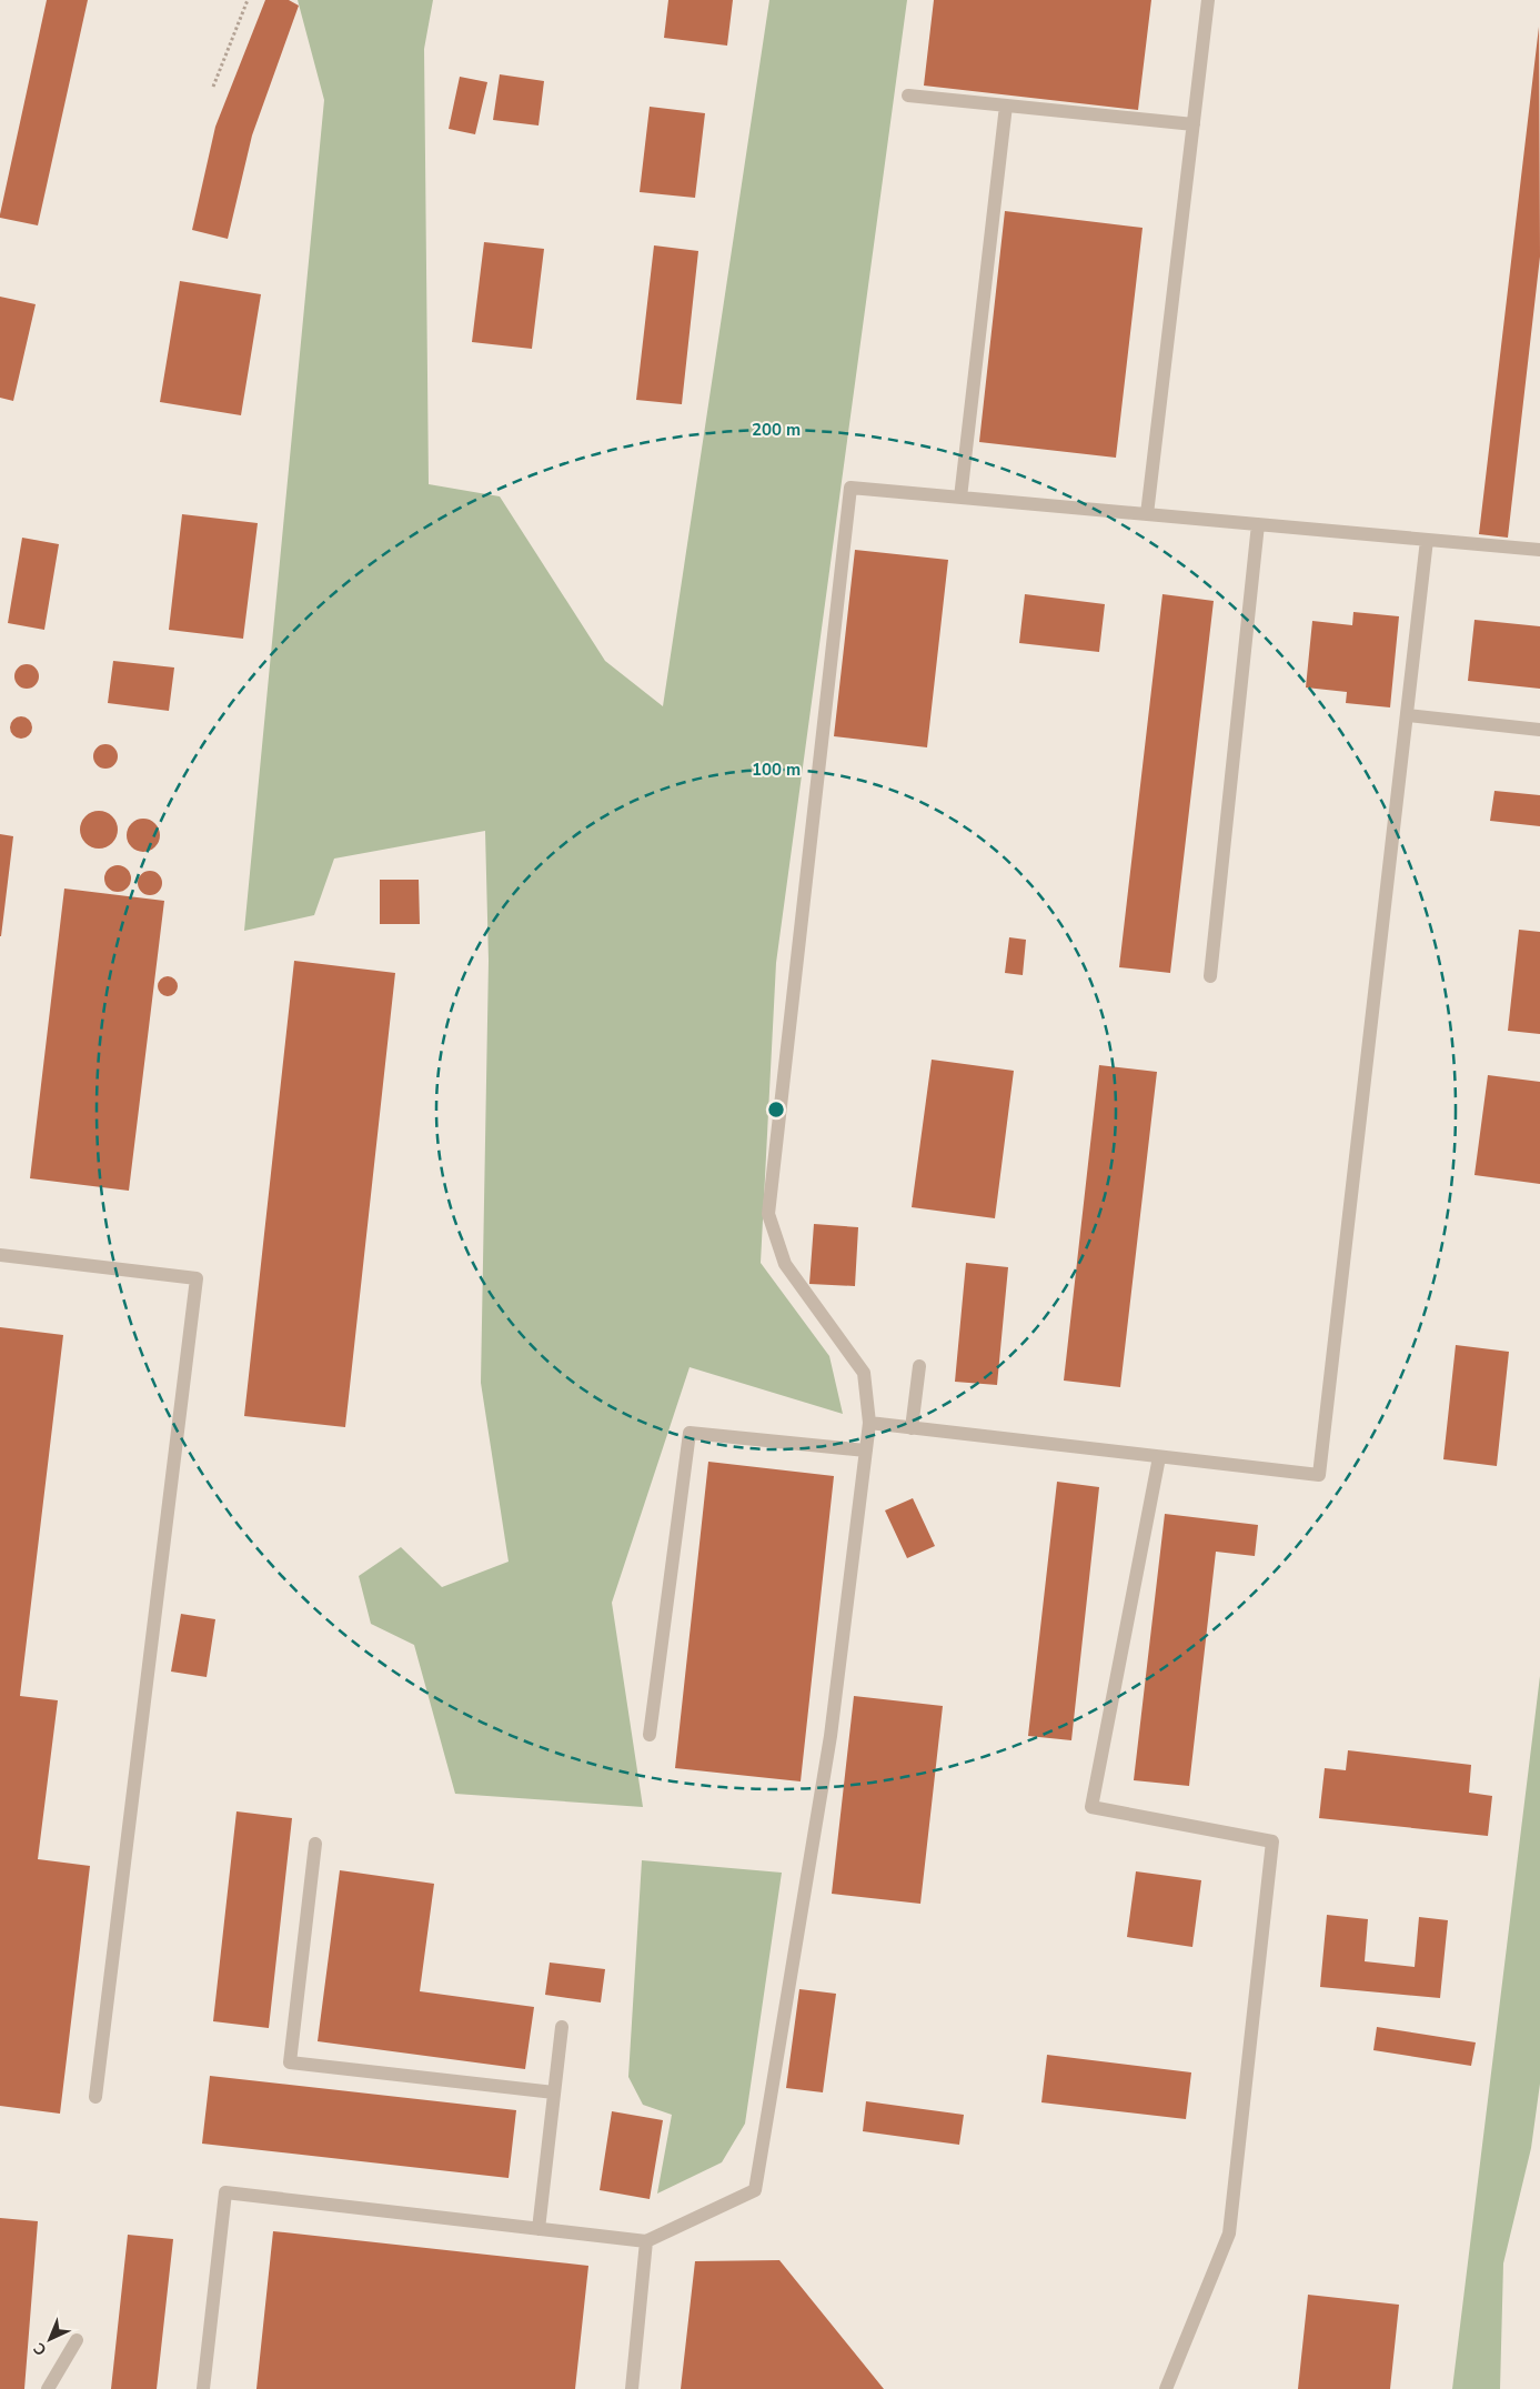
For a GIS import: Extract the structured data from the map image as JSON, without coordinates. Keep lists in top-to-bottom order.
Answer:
{
  "north": "bottom left",
  "rings": ["200 m", "100 m"]
}
